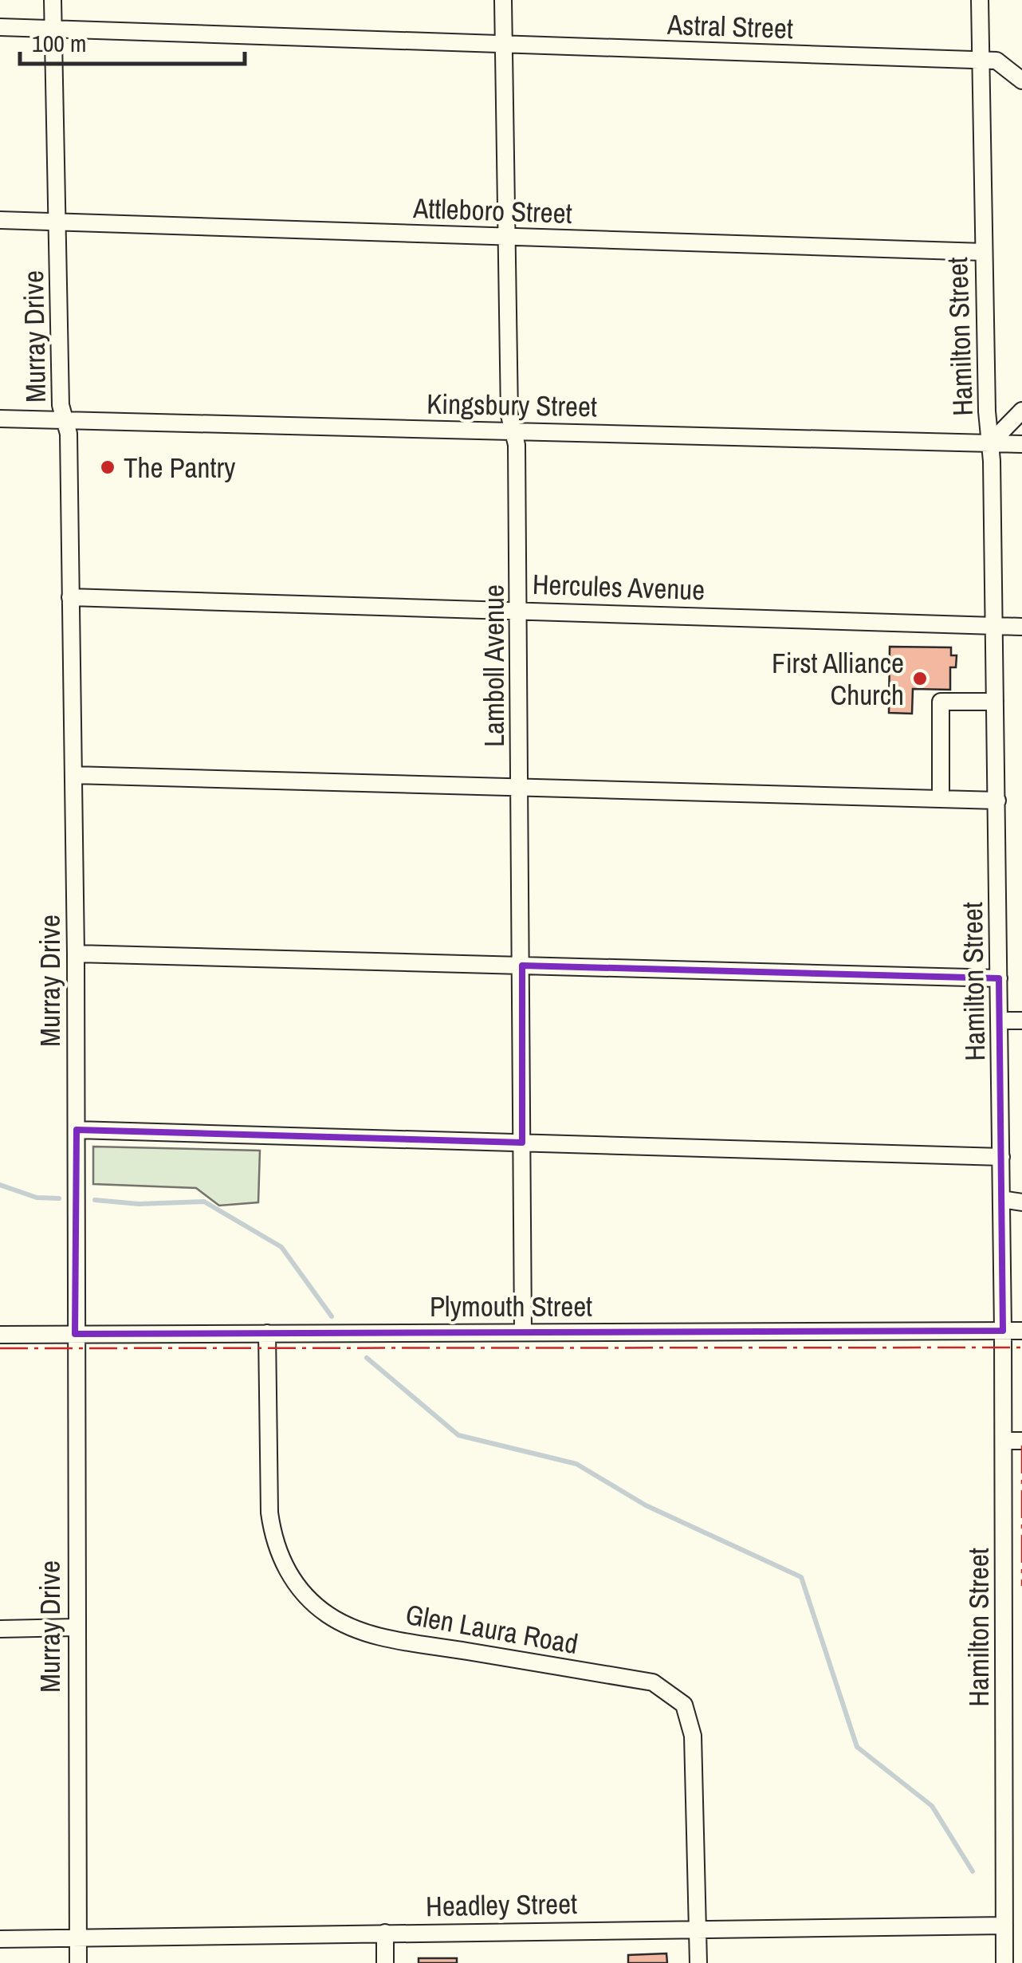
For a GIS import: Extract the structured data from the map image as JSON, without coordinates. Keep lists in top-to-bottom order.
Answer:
{
  "streets": {
    "street": [
      "Astral Street",
      "Attleboro Street",
      "Murray Drive",
      "Hamilton Street",
      "Kingsbury Street",
      "Hercules Avenue",
      "Lamboll Avenue",
      "Plymouth Street",
      "Glen Laura Road",
      "Headley Street"
    ]
  },
  "crossings": [
    ["Astral Street", "Murray Drive"],
    ["Astral Street", "Hamilton Street"],
    ["Astral Street", "Lamboll Avenue"],
    ["Attleboro Street", "Murray Drive"],
    ["Attleboro Street", "Hamilton Street"],
    ["Attleboro Street", "Lamboll Avenue"],
    ["Murray Drive", "Kingsbury Street"],
    ["Murray Drive", "Hercules Avenue"],
    ["Murray Drive", "Plymouth Street"],
    ["Murray Drive", "Headley Street"],
    ["Hamilton Street", "Kingsbury Street"],
    ["Hamilton Street", "Hercules Avenue"],
    ["Hamilton Street", "Plymouth Street"],
    ["Hamilton Street", "Headley Street"],
    ["Kingsbury Street", "Lamboll Avenue"],
    ["Hercules Avenue", "Lamboll Avenue"],
    ["Lamboll Avenue", "Plymouth Street"],
    ["Plymouth Street", "Glen Laura Road"],
    ["Glen Laura Road", "Headley Street"]
  ],
  "places": ["The Pantry", "First Alliance Church"],
  "scale_bar": "100 m"
}
